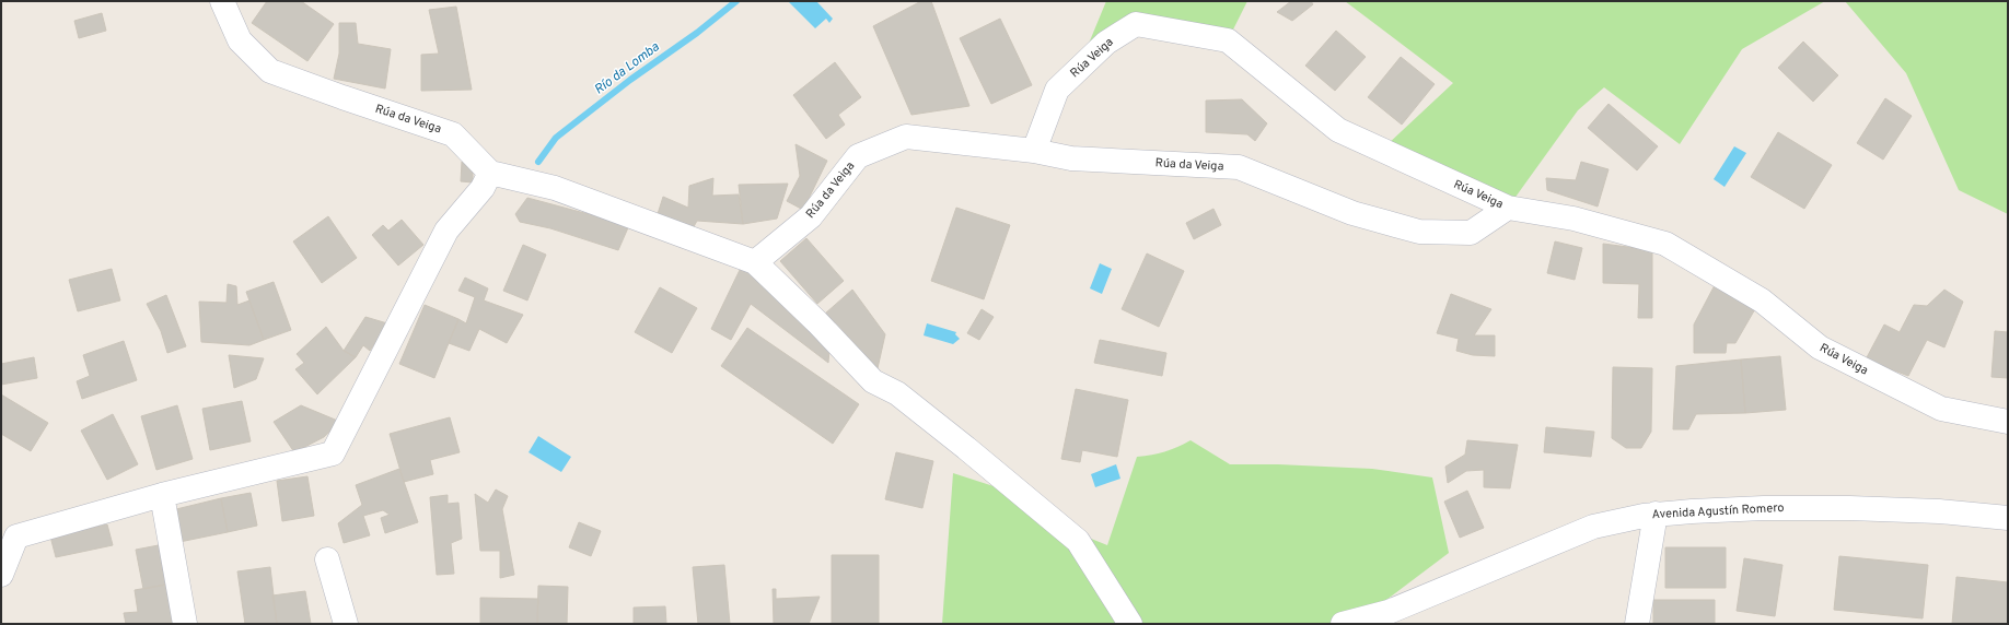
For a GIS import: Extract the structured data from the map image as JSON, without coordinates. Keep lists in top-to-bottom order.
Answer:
{
  "streets": {
    "street": ["Rúa Veiga", "Rúa da Veiga", "Avenida Agustín Romero"]
  },
  "crossings": [
    ["Rúa Veiga", "Rúa da Veiga"]
  ],
  "water": ["Río da Lomba"]
}
